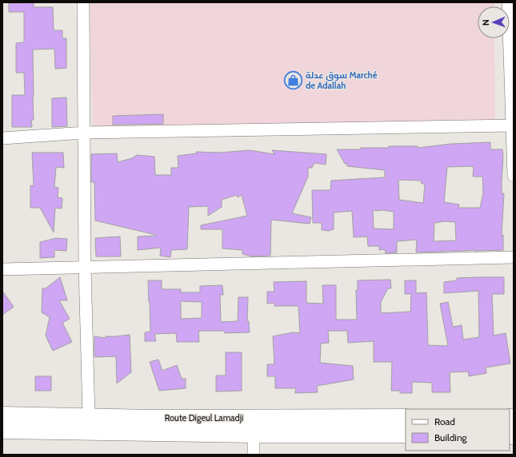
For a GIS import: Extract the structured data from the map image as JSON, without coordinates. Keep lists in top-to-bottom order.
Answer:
{
  "streets": {
    "main road": ["Route Digeul Lamadji"]
  },
  "places": {
    "shop": ["سوق عدلة Marché de Adallah"]
  },
  "legend": ["Road", "Building"],
  "north": "left"
}
